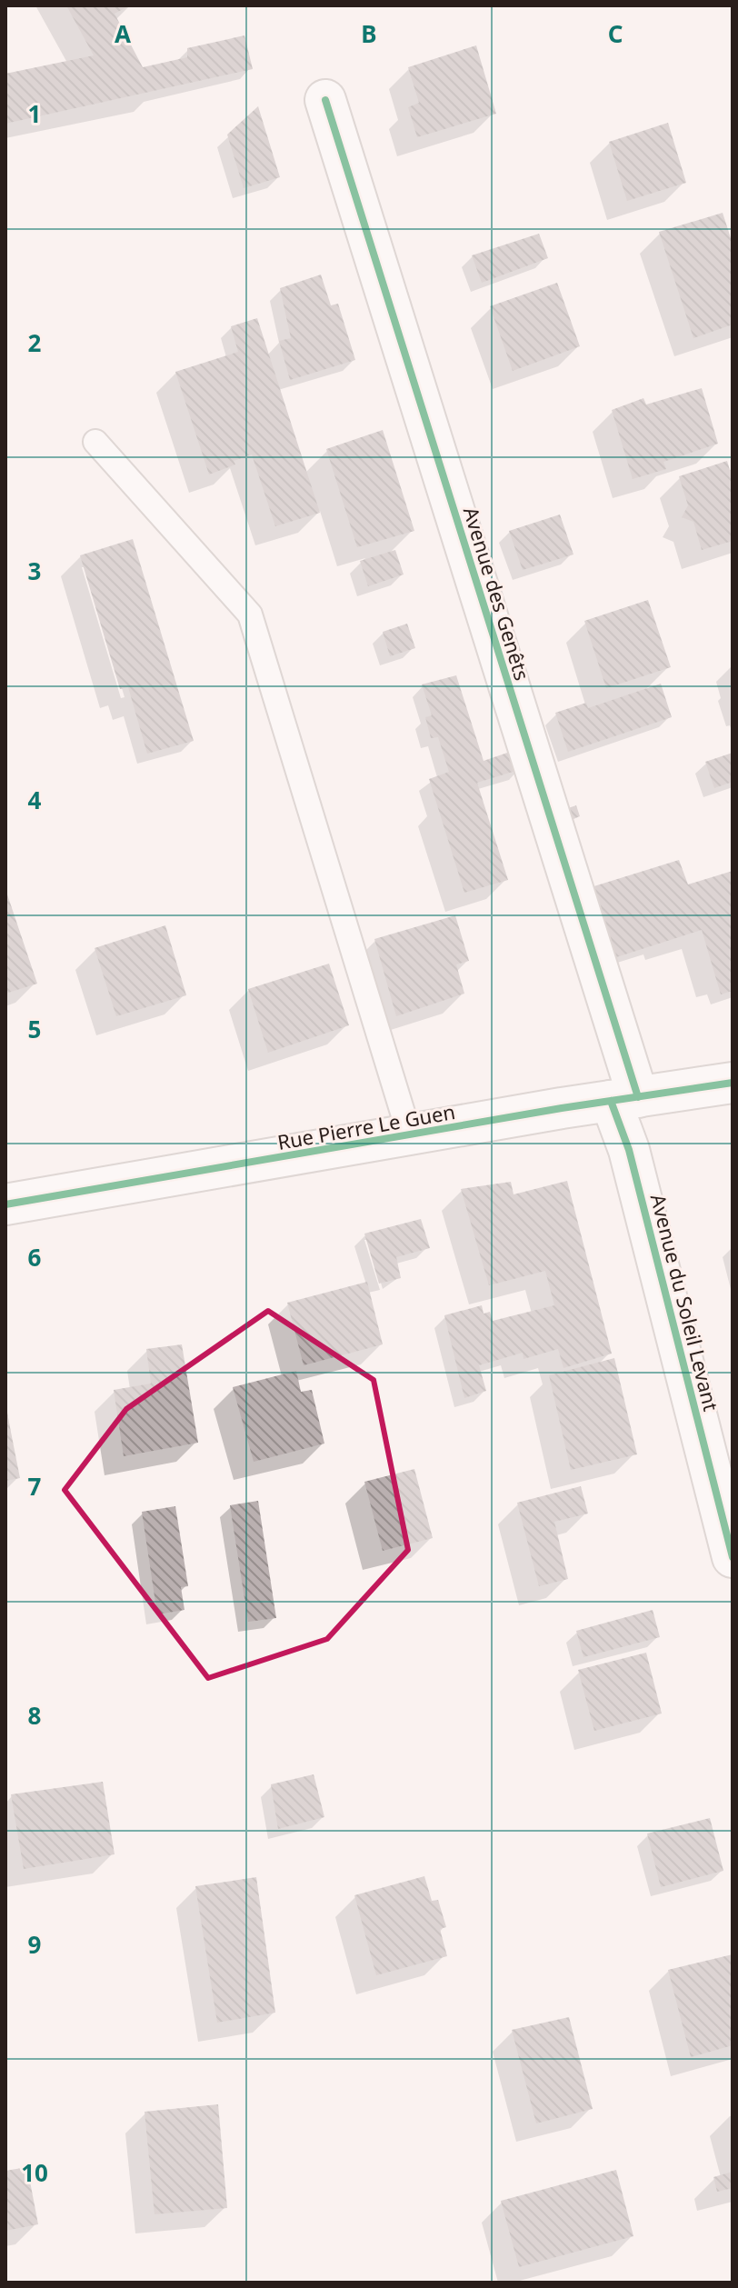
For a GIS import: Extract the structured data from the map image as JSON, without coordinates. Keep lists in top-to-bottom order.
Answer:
{
  "streets": {
    "street": ["Avenue des Genêts", "Rue Pierre Le Guen", "Avenue du Soleil Levant"]
  },
  "crossings": [
    ["Avenue des Genêts", "Rue Pierre Le Guen"],
    ["Avenue des Genêts", "Avenue du Soleil Levant"],
    ["Rue Pierre Le Guen", "Avenue du Soleil Levant"]
  ],
  "grid": {
    "columns": ["A", "B", "C"],
    "rows": [
      "1",
      "2",
      "3",
      "4",
      "5",
      "6",
      "7",
      "8",
      "9",
      "10"
    ]
  }
}
